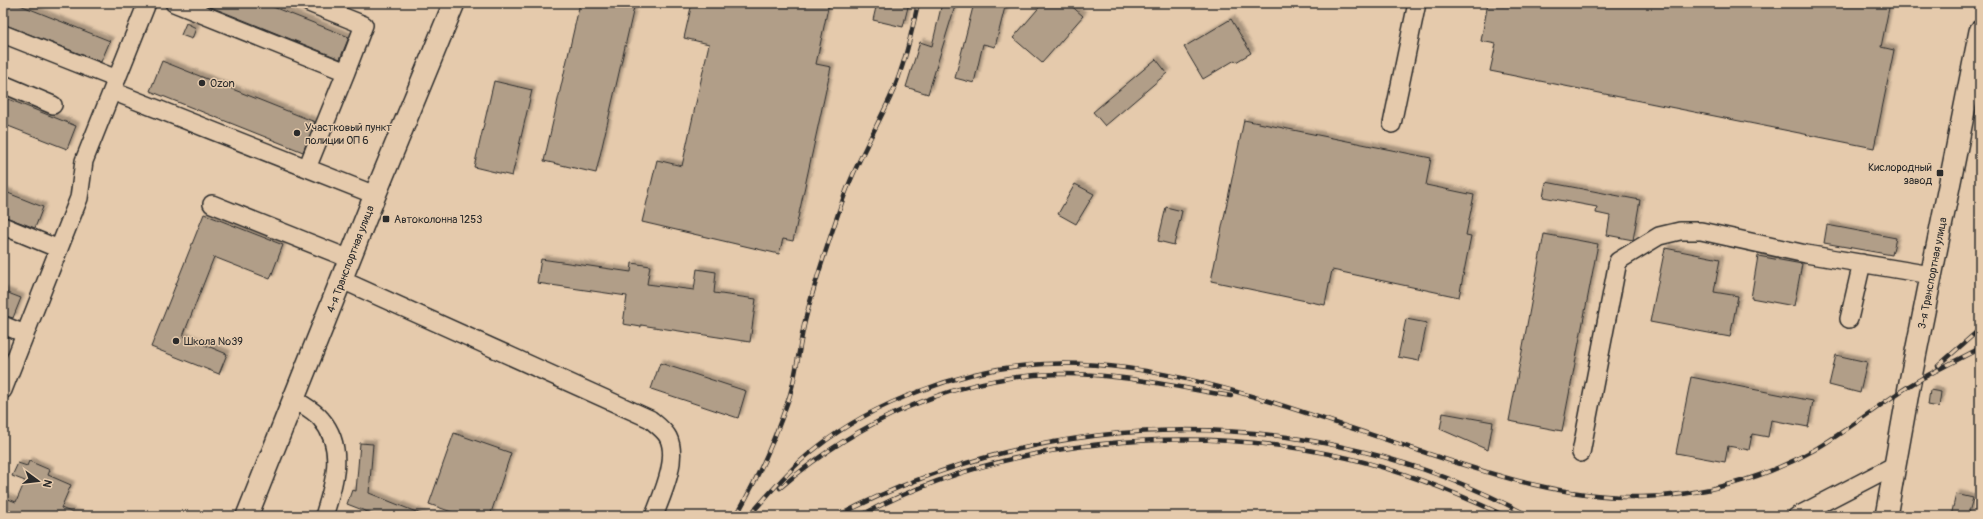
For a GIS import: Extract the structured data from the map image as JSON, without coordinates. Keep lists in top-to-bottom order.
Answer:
{
  "streets": {
    "main road": ["4-я Транспортная улица", "3-я Транспортная улица"]
  },
  "places": {
    "other": ["Ozon", "Участковый пункт полиции ОП 6", "Школа №39"],
    "transit": ["Кислородный завод", "Автоколонна 1253"]
  },
  "north": "right"
}
